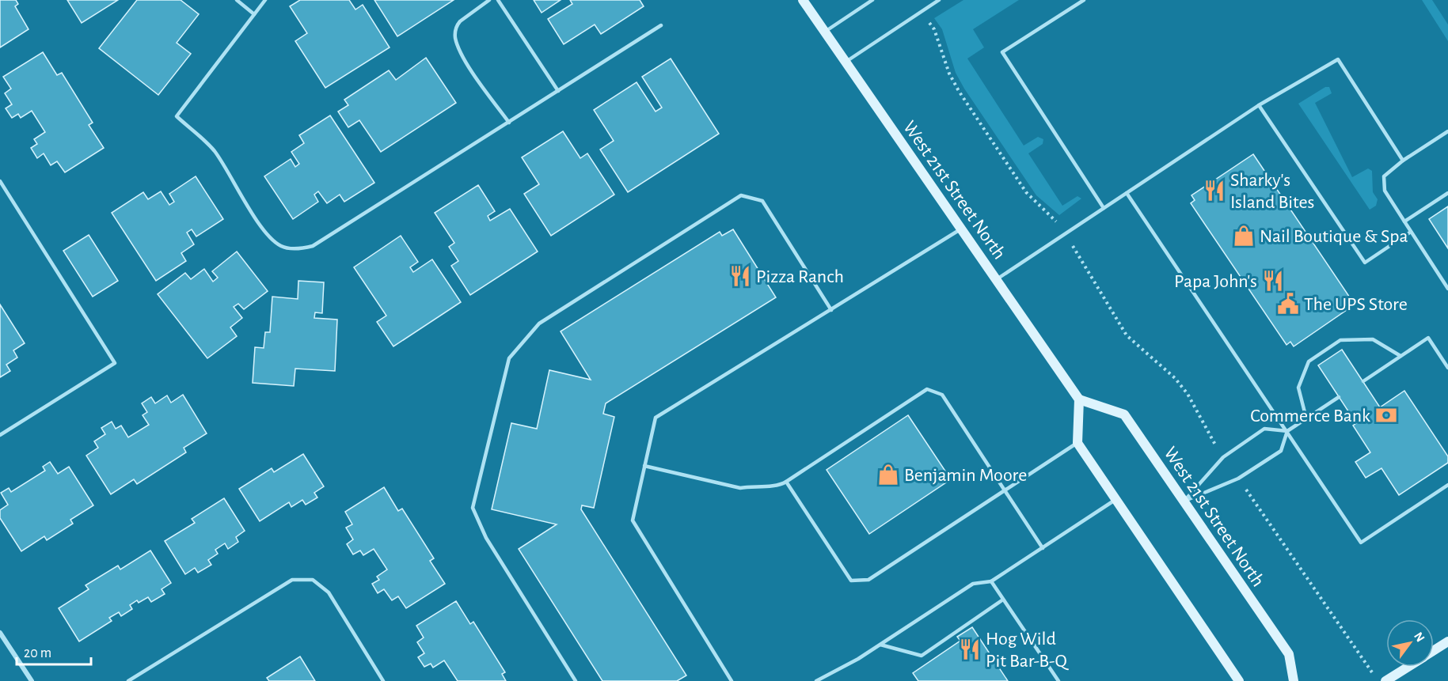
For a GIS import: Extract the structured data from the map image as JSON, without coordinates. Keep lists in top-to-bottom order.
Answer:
{
  "streets": {
    "main road": ["West 21st Street North"]
  },
  "places": {
    "restaurant": [
      "Sharky's Island Bites",
      "Pizza Ranch",
      "Papa John's",
      "Hog Wild Pit Bar-B-Q"
    ],
    "shop": ["Nail Boutique & Spa", "Benjamin Moore"],
    "public building": ["The UPS Store"],
    "bank": ["Commerce Bank"]
  },
  "scale_bar": "20 m",
  "north": "top right"
}
